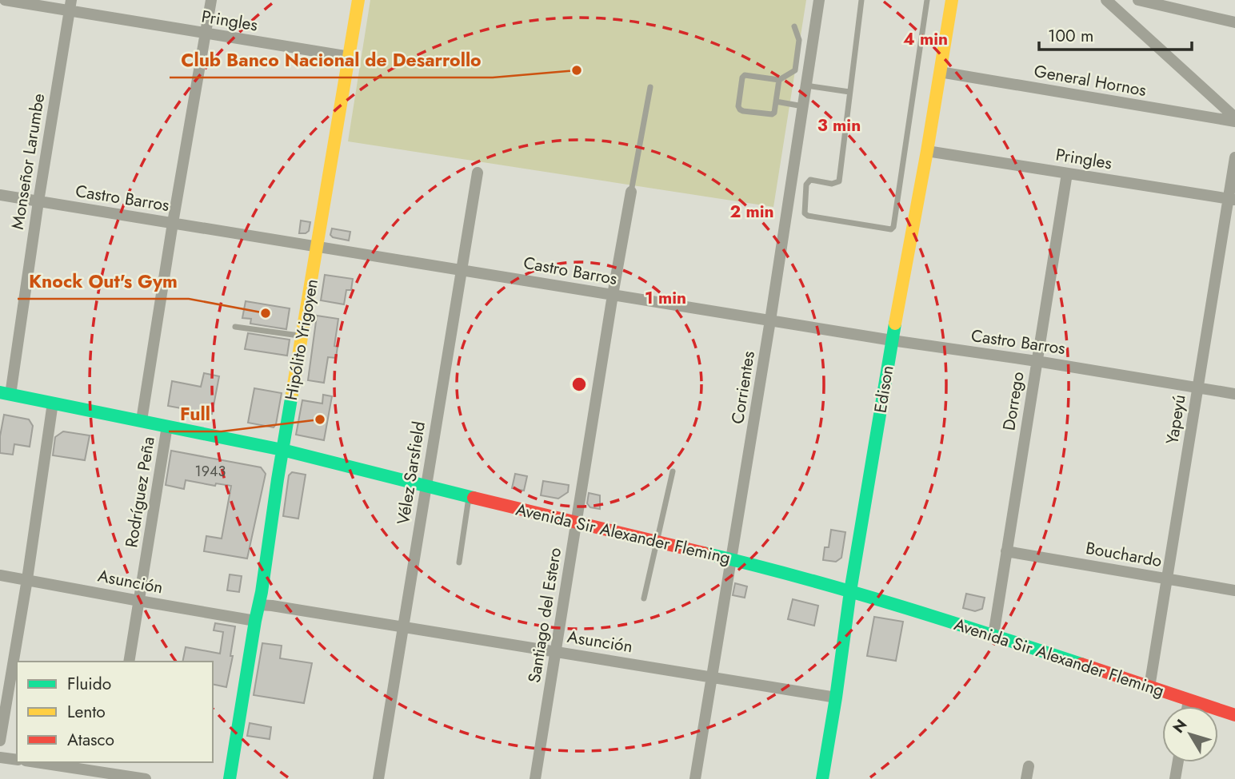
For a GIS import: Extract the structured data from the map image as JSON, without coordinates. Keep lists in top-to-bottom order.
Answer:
{
  "streets": {
    "street": [
      "Pringles",
      "General Hornos",
      "Monseñor Larumbe",
      "Castro Barros",
      "Hipólito Yrigoyen",
      "Corrientes",
      "Edison",
      "Dorrego",
      "Yapeyú",
      "Vélez Sarsfield",
      "Rodríguez Peña",
      "Avenida Sir Alexander Fleming",
      "Bouchardo",
      "Asunción",
      "Santiago del Estero"
    ]
  },
  "crossings": [
    ["Pringles", "Monseñor Larumbe"],
    ["Pringles", "Hipólito Yrigoyen"],
    ["Pringles", "Edison"],
    ["Pringles", "Dorrego"],
    ["Pringles", "Yapeyú"],
    ["Pringles", "Rodríguez Peña"],
    ["General Hornos", "Edison"],
    ["Monseñor Larumbe", "Castro Barros"],
    ["Monseñor Larumbe", "Avenida Sir Alexander Fleming"],
    ["Castro Barros", "Hipólito Yrigoyen"],
    ["Castro Barros", "Corrientes"],
    ["Castro Barros", "Edison"],
    ["Castro Barros", "Dorrego"],
    ["Castro Barros", "Yapeyú"],
    ["Castro Barros", "Vélez Sarsfield"],
    ["Castro Barros", "Rodríguez Peña"],
    ["Castro Barros", "Santiago del Estero"],
    ["Hipólito Yrigoyen", "Avenida Sir Alexander Fleming"],
    ["Hipólito Yrigoyen", "Asunción"],
    ["Corrientes", "Avenida Sir Alexander Fleming"],
    ["Corrientes", "Asunción"],
    ["Edison", "Avenida Sir Alexander Fleming"],
    ["Edison", "Asunción"],
    ["Dorrego", "Avenida Sir Alexander Fleming"],
    ["Dorrego", "Bouchardo"],
    ["Yapeyú", "Avenida Sir Alexander Fleming"],
    ["Yapeyú", "Bouchardo"],
    ["Vélez Sarsfield", "Avenida Sir Alexander Fleming"],
    ["Vélez Sarsfield", "Asunción"],
    ["Rodríguez Peña", "Avenida Sir Alexander Fleming"],
    ["Rodríguez Peña", "Asunción"],
    ["Avenida Sir Alexander Fleming", "Santiago del Estero"],
    ["Asunción", "Santiago del Estero"]
  ],
  "places": ["Club Banco Nacional de Desarrollo", "Knock Out's Gym", "Full"],
  "house_numbers": ["1943"],
  "legend": ["Fluido", "Lento", "Atasco"],
  "scale_bar": "100 m",
  "north": "top left",
  "rings": [
    "4 min",
    "3 min",
    "2 min",
    "1 min"
  ]
}
